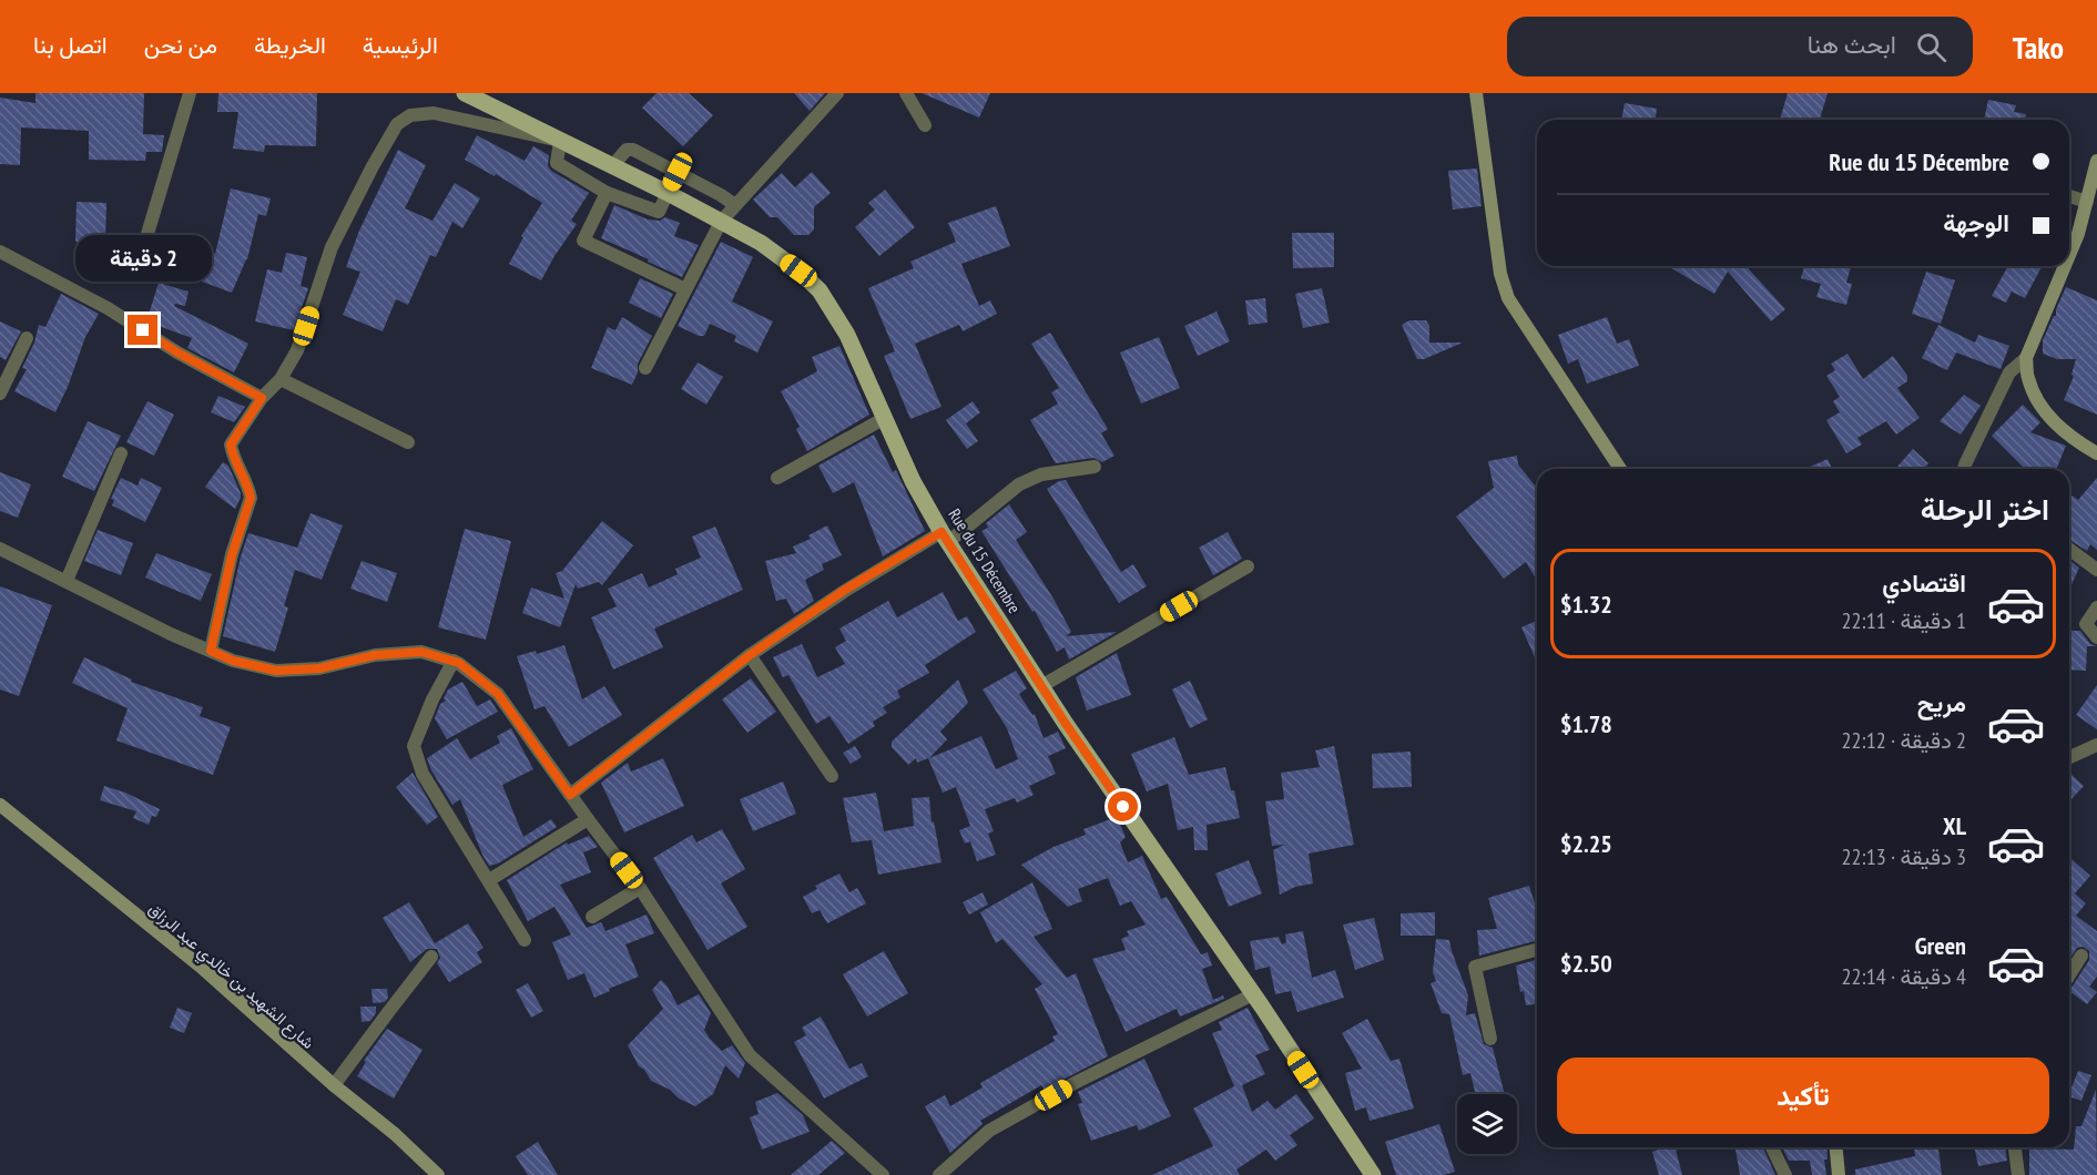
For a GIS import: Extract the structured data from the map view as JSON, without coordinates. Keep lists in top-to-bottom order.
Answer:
{
  "streets": {
    "main road": ["Rue du 15 Décembre"],
    "street": ["شارع الشهيد بن خالدي عبد الرزاق"]
  },
  "page": {
    "header": "Tako",
    "search": "ابحث هنا",
    "nav": [
      "الرئيسية",
      "الخريطة",
      "من نحن",
      "اتصل بنا"
    ],
    "banner": ["Rue du 15 Décembre", "الوجهة"],
    "bubble": "2 دقيقة",
    "heading": "اختر الرحلة",
    "list": [
      {
        "name": "اقتصادي",
        "note": "1 دقيقة · 22:11",
        "value": "$1.32"
      },
      {
        "name": "مريح",
        "note": "2 دقيقة · 22:12",
        "value": "$1.78"
      },
      {
        "name": "XL",
        "note": "3 دقيقة · 22:13",
        "value": "$2.25"
      },
      {
        "name": "Green",
        "note": "4 دقيقة · 22:14",
        "value": "$2.50"
      }
    ],
    "buttons": "تأكيد"
  }
}
